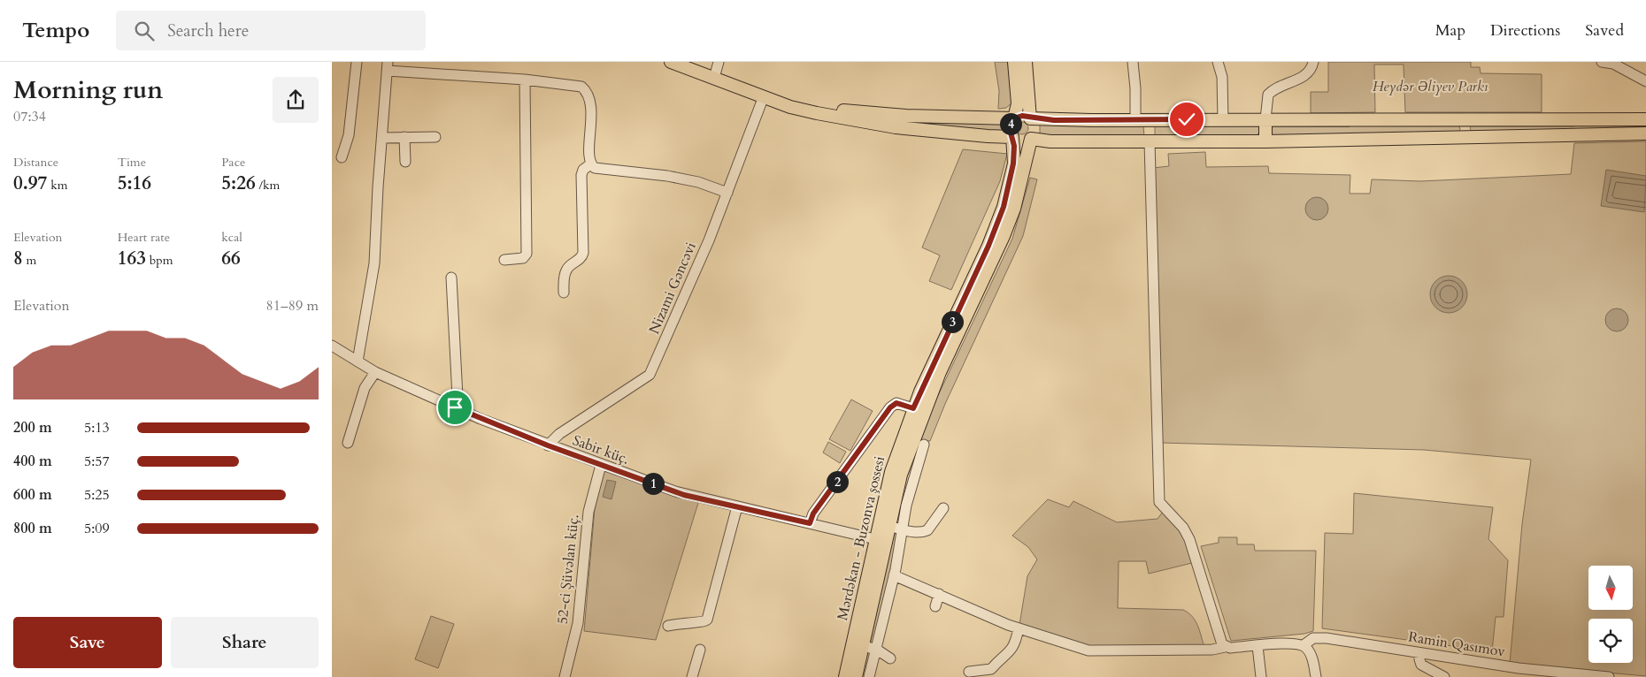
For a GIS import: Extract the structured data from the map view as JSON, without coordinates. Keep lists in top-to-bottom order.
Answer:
{
  "streets": {
    "main road": ["Mərdəkan - Buzonva şossesi"],
    "street": [
      "Nizami Gəncəvi",
      "Sabir küç.",
      "52-ci Şüvəlan küç.",
      "Ramin Qasımov"
    ]
  },
  "crossings": [
    ["Nizami Gəncəvi", "Sabir küç."],
    ["Sabir küç.", "Mərdəkan - Buzonva şossesi"],
    ["Sabir küç.", "52-ci Şüvəlan küç."]
  ],
  "parks": ["Heydər Əliyev Parkı"],
  "north": "bottom",
  "page": {
    "header": "Tempo",
    "search": "Search here",
    "nav": ["Map", "Directions", "Saved"],
    "heading": ["Morning run", "07:34"],
    "pins": [
      "4",
      "3",
      "2",
      "1"
    ],
    "stats": [
      ["Distance", "0.97 km"],
      ["Time", "5:16"],
      ["Pace", "5:26 /km"],
      ["Elevation", "8 m"],
      ["Heart rate", "163 bpm"],
      ["kcal", "66"]
    ],
    "chart": ["Elevation", "81–89 m"],
    "list": [
      {
        "name": "200 m",
        "note": "5:13"
      },
      {
        "name": "400 m",
        "note": "5:57"
      },
      {
        "name": "600 m",
        "note": "5:25"
      },
      {
        "name": "800 m",
        "note": "5:09"
      }
    ],
    "buttons": ["Save", "Share"]
  }
}
